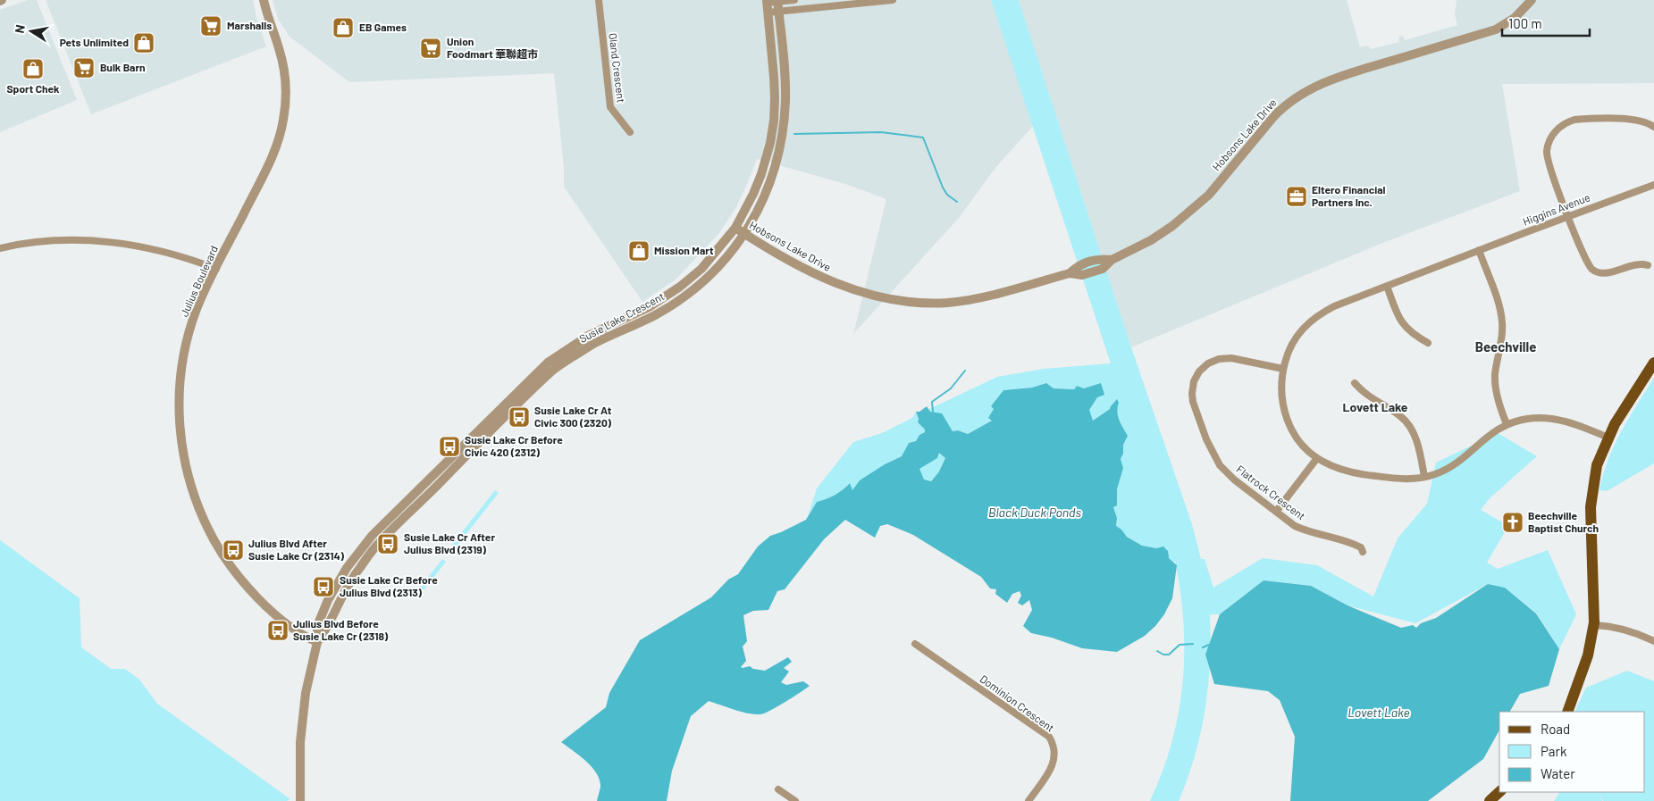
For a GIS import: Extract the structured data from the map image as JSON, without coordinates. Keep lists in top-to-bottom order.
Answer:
{
  "streets": {
    "street": [
      "Oland Crescent",
      "Hobsons Lake Drive",
      "Higgins Avenue",
      "Julius Boulevard",
      "Susie Lake Crescent",
      "Flatrock Crescent",
      "Dominion Crescent"
    ]
  },
  "crossings": [
    ["Hobsons Lake Drive", "Susie Lake Crescent"],
    ["Julius Boulevard", "Susie Lake Crescent"]
  ],
  "districts": ["Beechville", "Lovett Lake"],
  "water": ["Black Duck Ponds", "Lovett Lake"],
  "places": {
    "supermarket": ["Marshalls", "Union Foodmart 華聯超市", "Bulk Barn"],
    "shop": [
      "EB Games",
      "Pets Unlimited",
      "Sport Chek",
      "Mission Mart"
    ],
    "office": ["Eltero Financial Partners Inc."],
    "bus stop": [
      "Susie Lake Cr At Civic 300 (2320)",
      "Susie Lake Cr Before Civic 420 (2312)",
      "Susie Lake Cr After Julius Blvd (2319)",
      "Julius Blvd After Susie Lake Cr (2314)",
      "Susie Lake Cr Before Julius Blvd (2313)",
      "Julius Blvd Before Susie Lake Cr (2318)"
    ],
    "church": ["Beechville Baptist Church"]
  },
  "legend": ["Road", "Park", "Water"],
  "scale_bar": "100 m",
  "north": "left"
}
